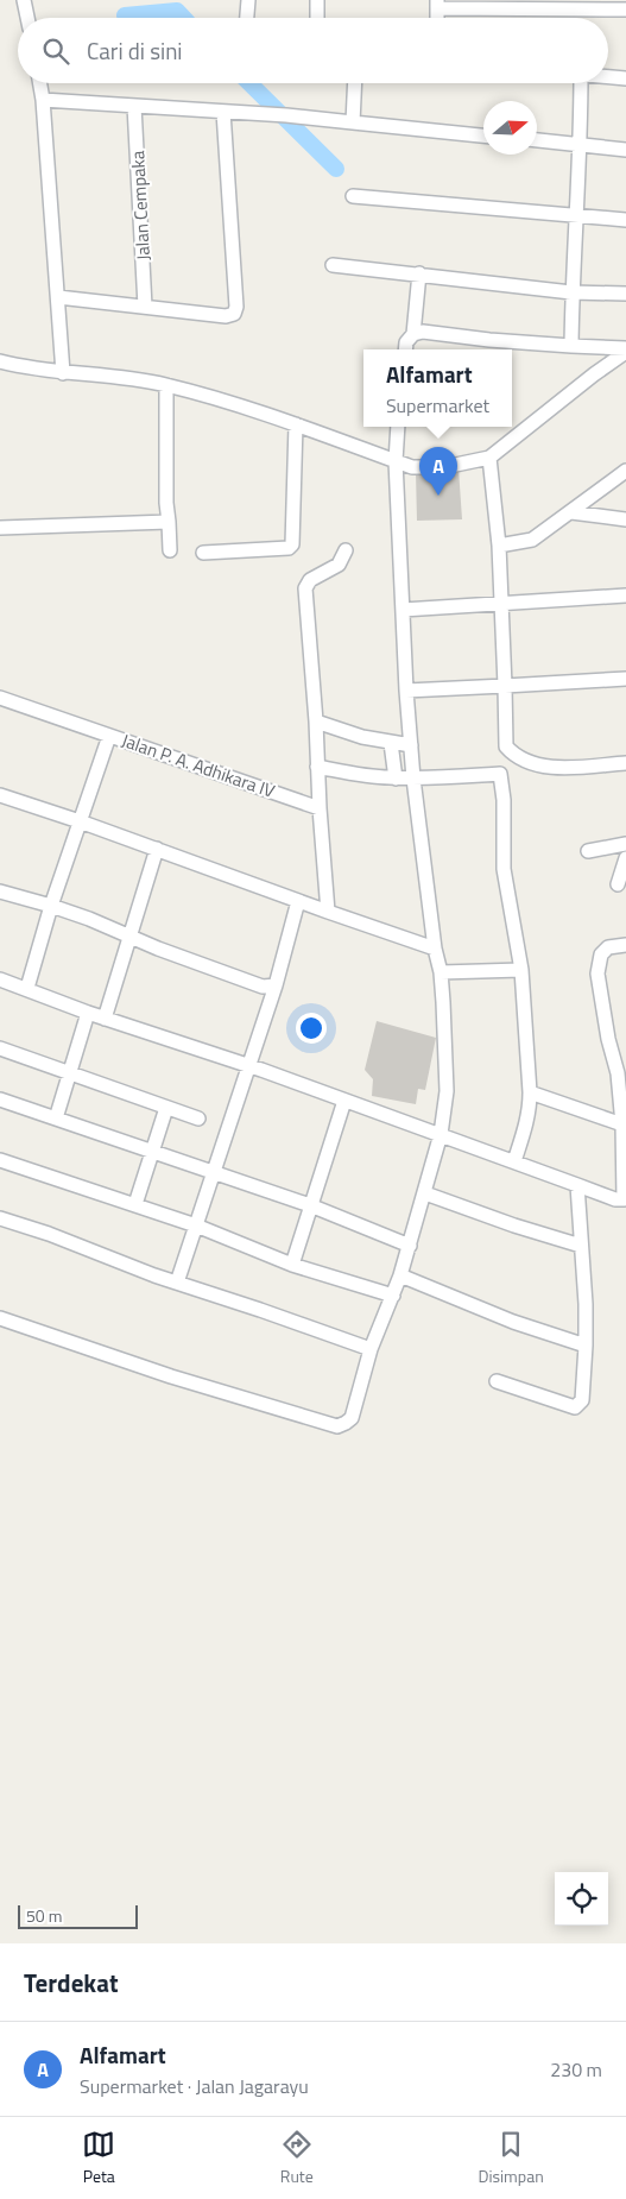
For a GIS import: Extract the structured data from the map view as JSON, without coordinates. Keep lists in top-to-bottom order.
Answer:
{
  "streets": {
    "street": ["Jalan Cempaka", "Jalan P. A. Adhikara IV"]
  },
  "scale_bar": "50 m",
  "north": "right",
  "page": {
    "search": "Cari di sini",
    "popup": ["Alfamart", "Supermarket"],
    "pins": "A",
    "scale": "50 m",
    "heading": "Terdekat",
    "list": [
      {
        "mark": "A",
        "name": "Alfamart",
        "note": "Supermarket · Jalan Jagarayu",
        "value": "230 m"
      }
    ],
    "nav": ["Peta", "Rute", "Disimpan"]
  }
}
